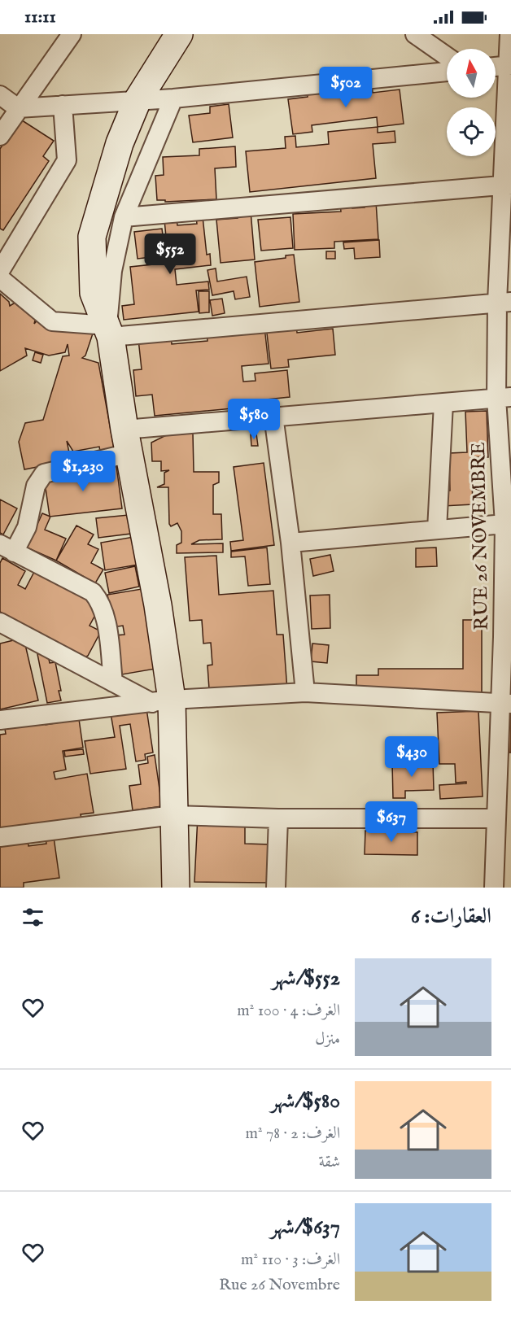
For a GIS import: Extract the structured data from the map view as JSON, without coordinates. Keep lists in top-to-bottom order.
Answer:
{
  "streets": {
    "street": ["RUE 26 NOVEMBRE"]
  },
  "north": "top",
  "page": {
    "status": "11:11",
    "price": [
      "$502",
      "$552",
      "$580",
      "$1,230",
      "$430",
      "$637"
    ],
    "heading": "العقارات: 6",
    "list": [
      {
        "name": "$552/شهر",
        "note": "الغرف: 4 · 100 m² · منزل"
      },
      {
        "name": "$580/شهر",
        "note": "الغرف: 2 · 78 m² · شقة"
      },
      {
        "name": "$637/شهر",
        "note": "الغرف: 3 · 110 m² · Rue 26 Novembre"
      }
    ]
  }
}
